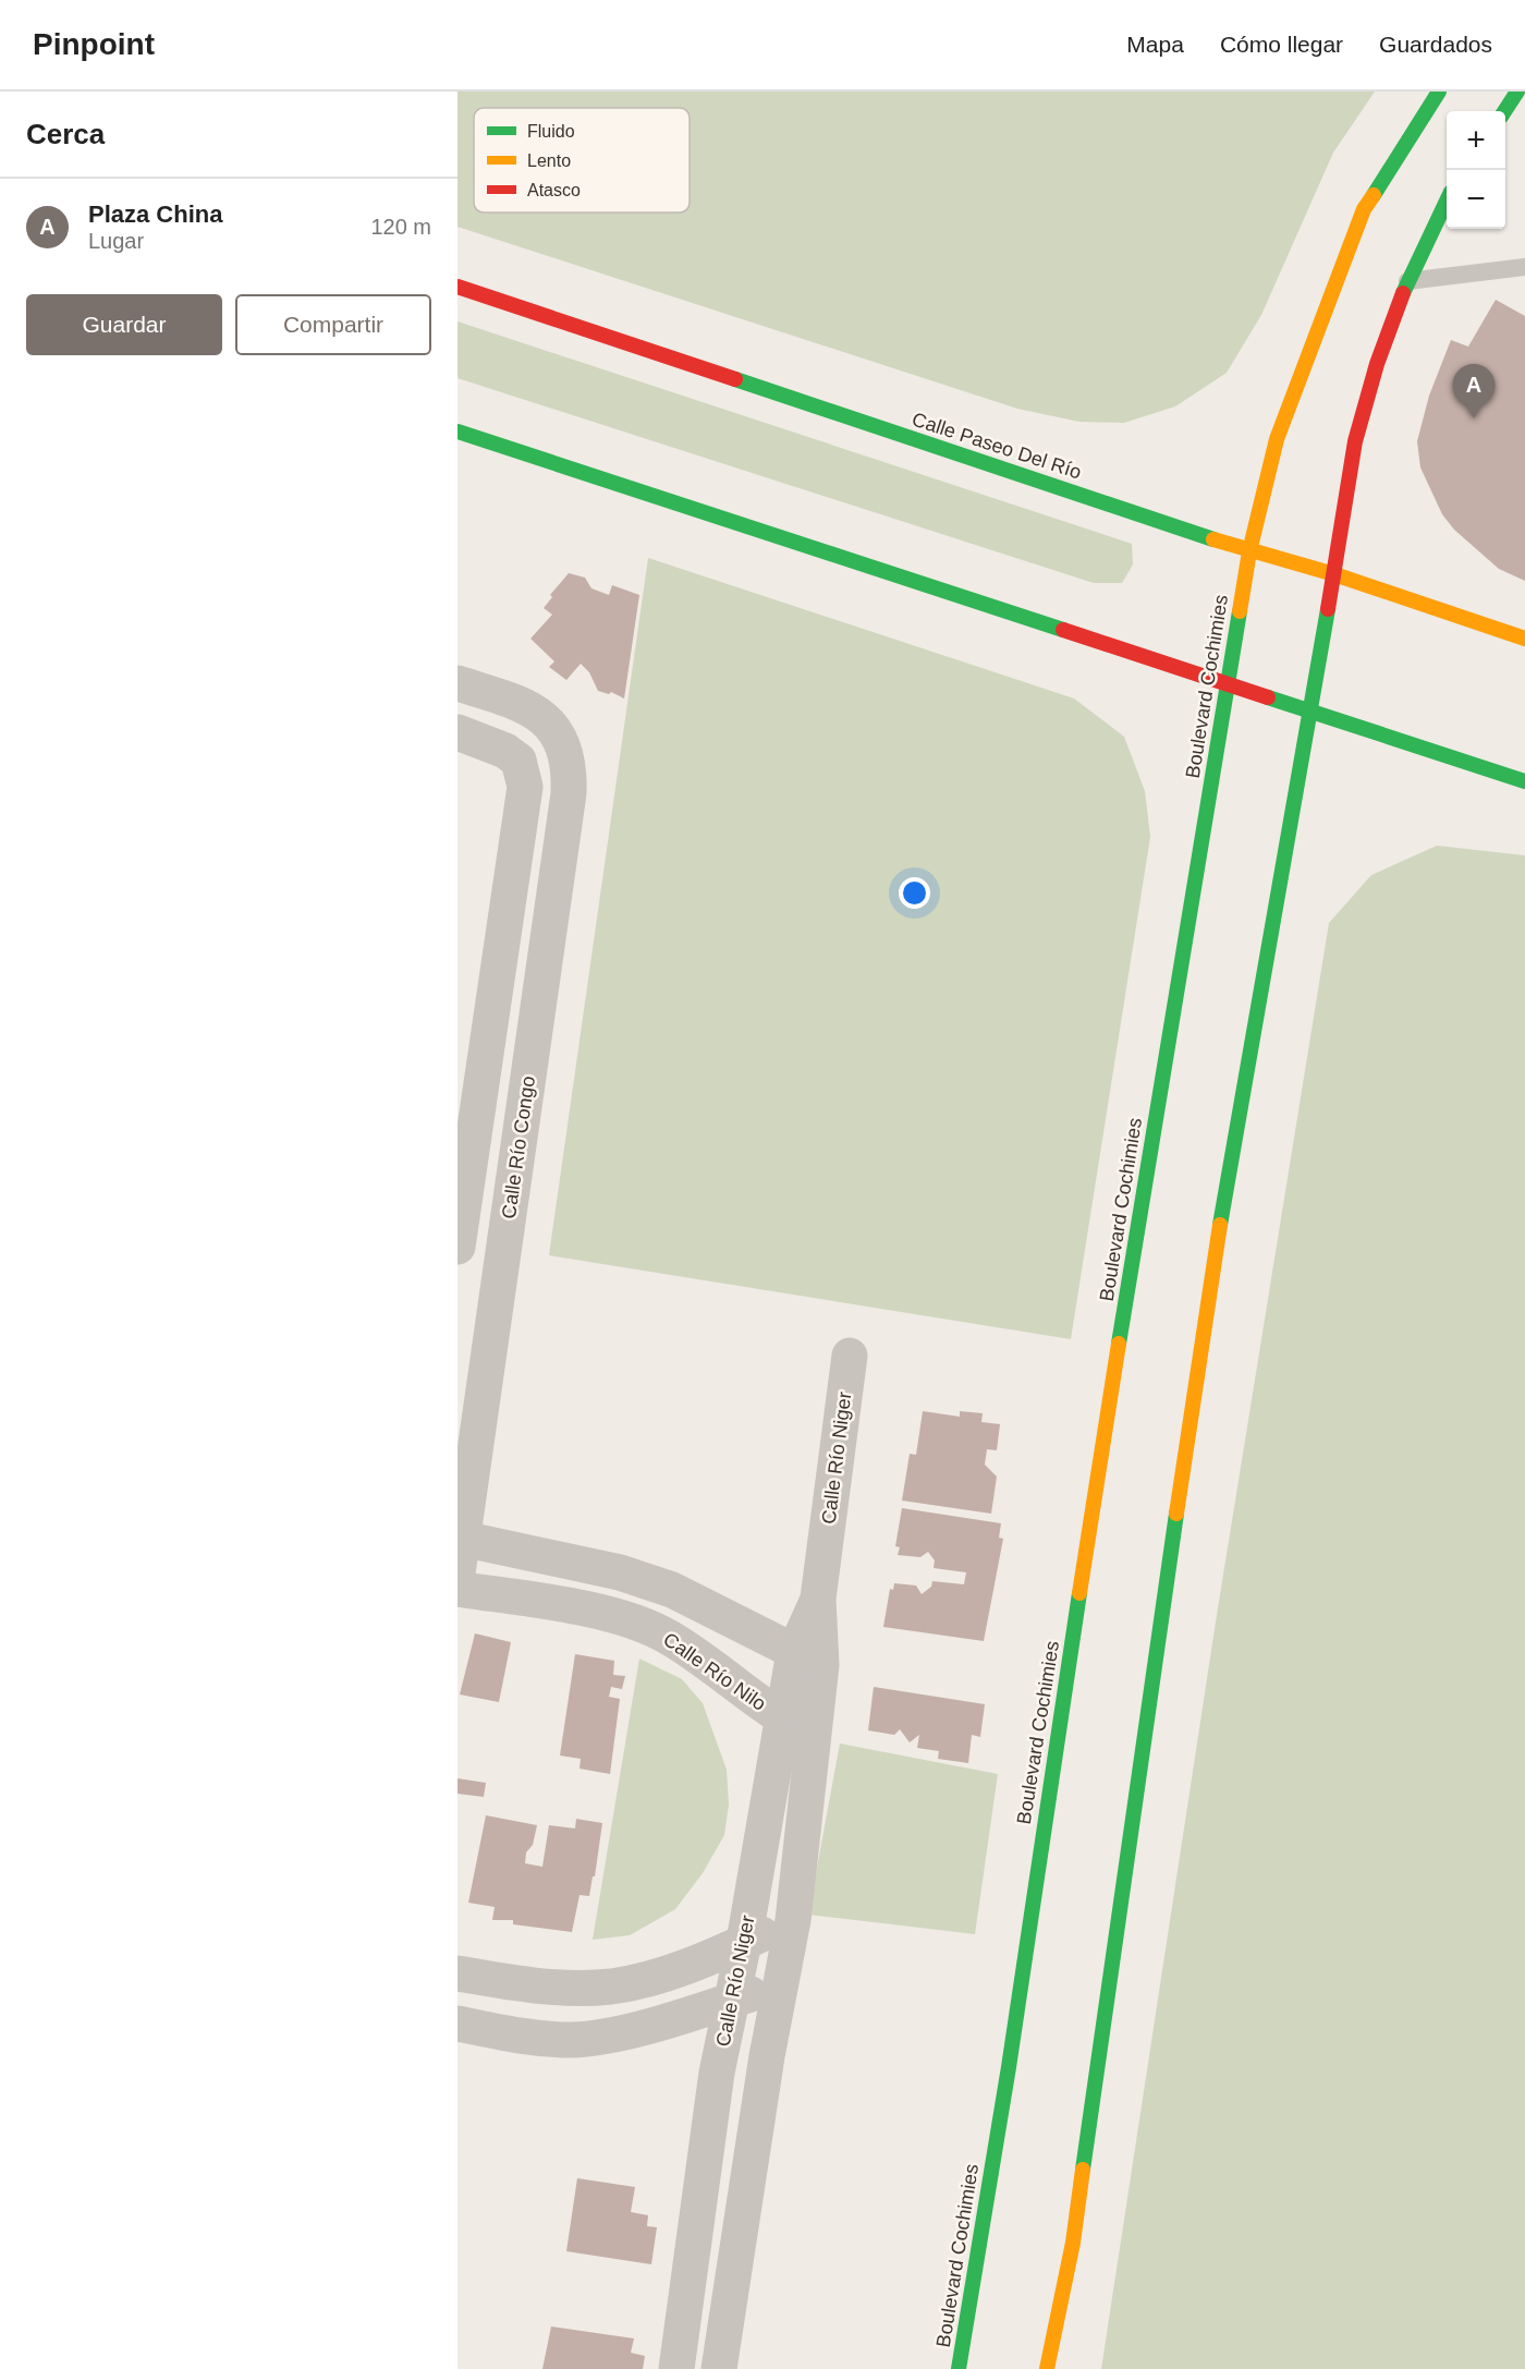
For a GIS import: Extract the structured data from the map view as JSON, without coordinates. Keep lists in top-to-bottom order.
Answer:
{
  "streets": {
    "main road": ["Calle Paseo Del Río", "Boulevard Cochimies"],
    "street": ["Calle Río Congo", "Calle Río Niger", "Calle Río Nilo"]
  },
  "crossings": [
    ["Calle Paseo Del Río", "Boulevard Cochimies"],
    ["Calle Río Niger", "Calle Río Nilo"]
  ],
  "legend": ["Fluido", "Lento", "Atasco"],
  "page": {
    "header": "Pinpoint",
    "nav": ["Mapa", "Cómo llegar", "Guardados"],
    "heading": "Cerca",
    "map_buttons": ["+", "−"],
    "list": [
      {
        "mark": "A",
        "name": "Plaza China",
        "note": "Lugar",
        "value": "120 m"
      }
    ],
    "buttons": ["Guardar", "Compartir"],
    "pins": "A"
  }
}
